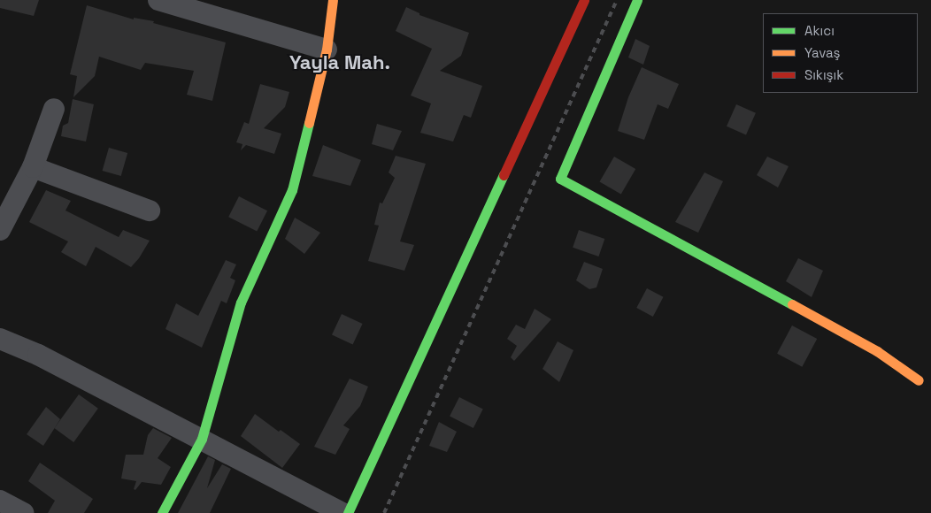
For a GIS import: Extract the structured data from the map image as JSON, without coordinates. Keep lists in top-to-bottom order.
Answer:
{
  "districts": ["Yayla Mah."],
  "legend": ["Akıcı", "Yavaş", "Sıkışık"]
}
